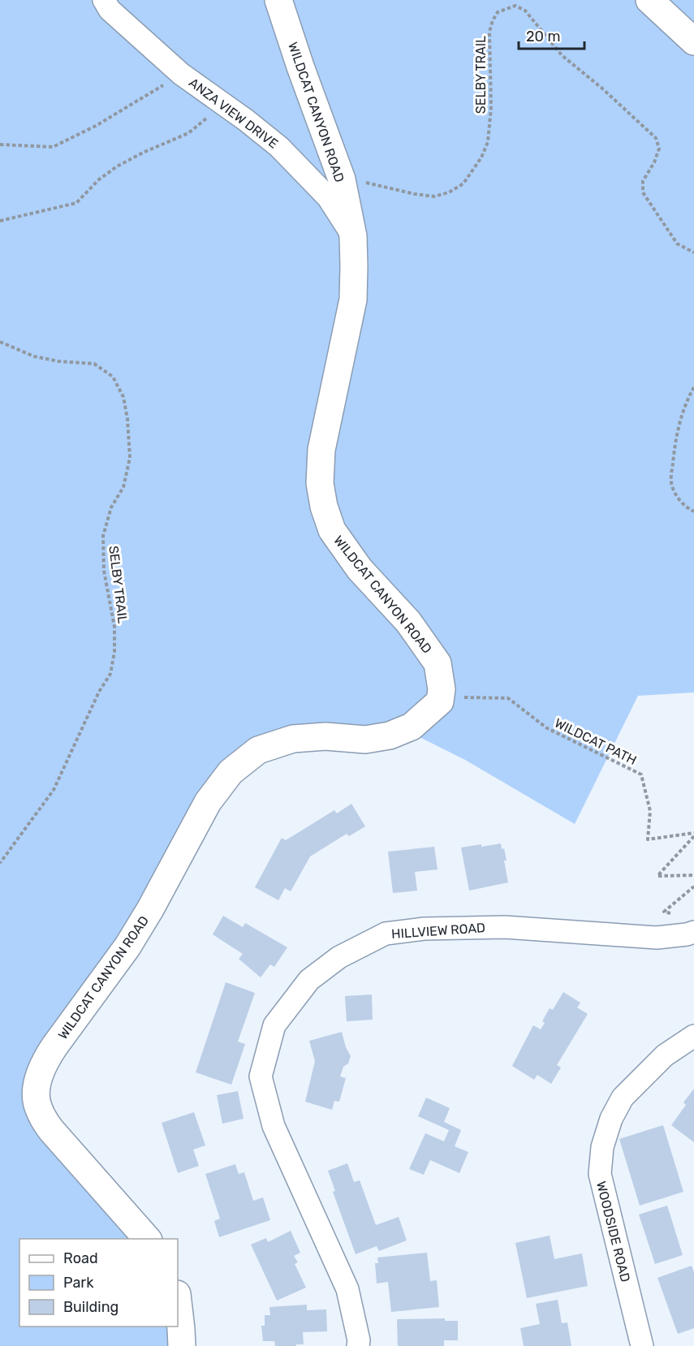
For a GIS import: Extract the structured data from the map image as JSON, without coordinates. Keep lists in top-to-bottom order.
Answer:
{
  "streets": {
    "street": [
      "WILDCAT CANYON ROAD",
      "ANZA VIEW DRIVE",
      "HILLVIEW ROAD",
      "WOODSIDE ROAD"
    ],
    "path": ["SELBY TRAIL", "WILDCAT PATH"]
  },
  "crossings": [
    ["SELBY TRAIL", "WILDCAT CANYON ROAD"],
    ["WILDCAT CANYON ROAD", "ANZA VIEW DRIVE"],
    ["WILDCAT CANYON ROAD", "WILDCAT PATH"]
  ],
  "legend": ["Road", "Park", "Building"],
  "scale_bar": "20 m"
}
